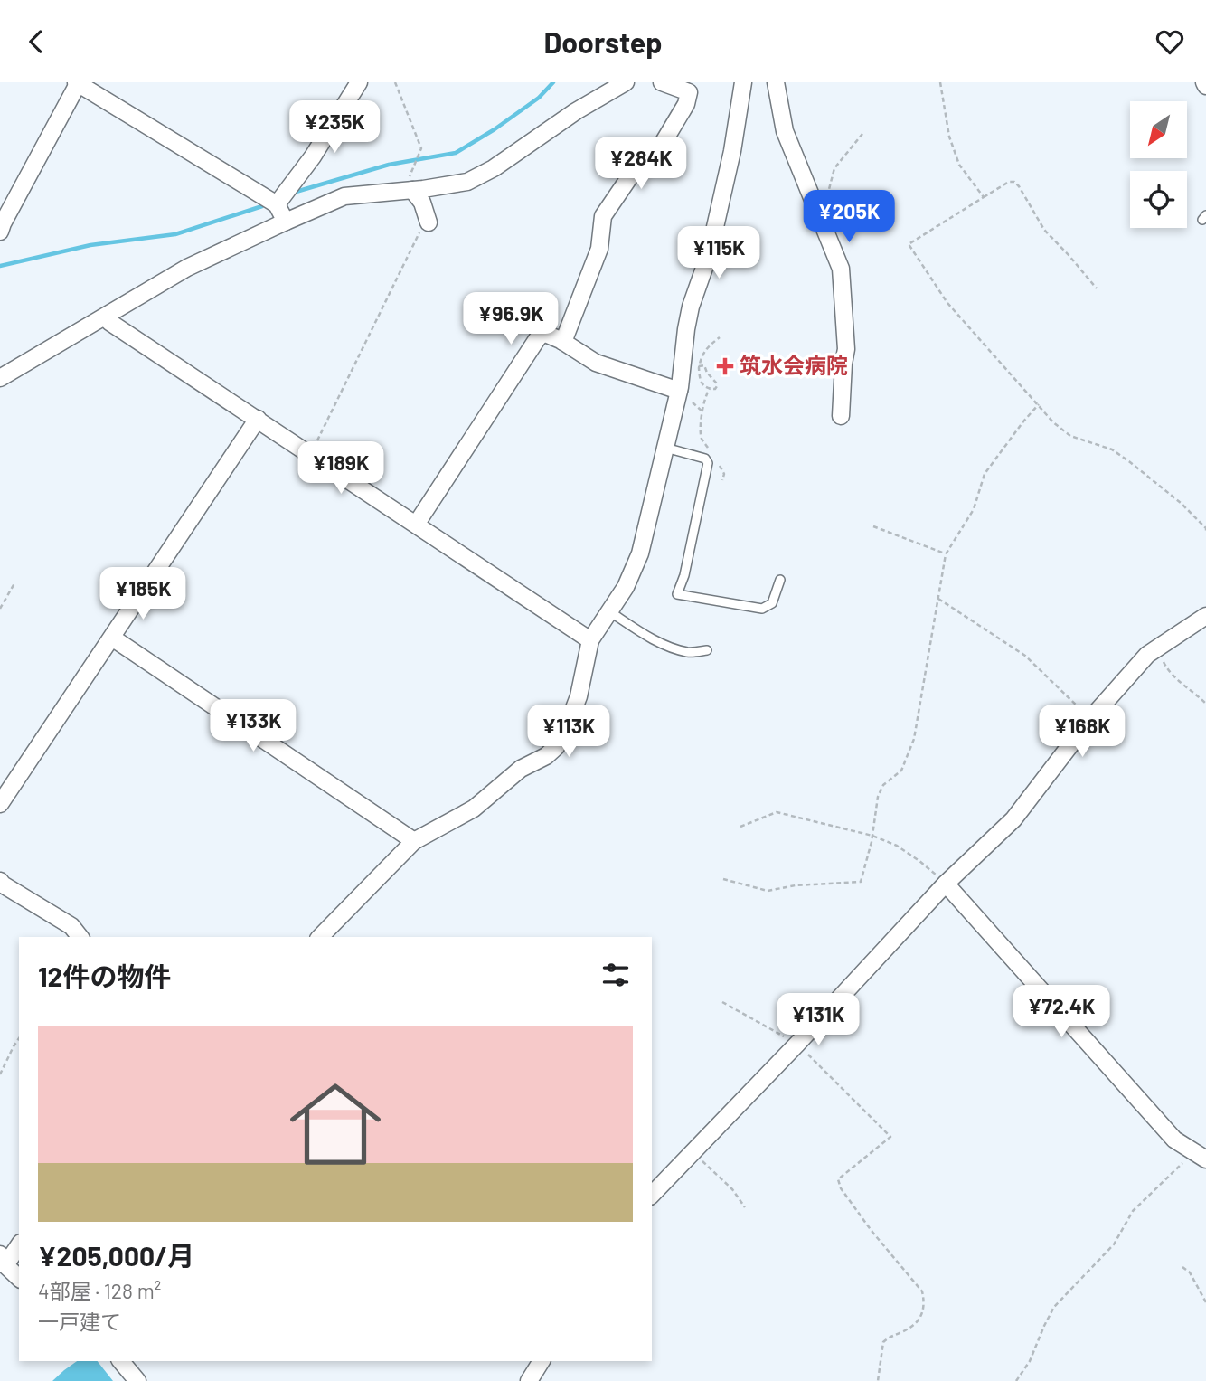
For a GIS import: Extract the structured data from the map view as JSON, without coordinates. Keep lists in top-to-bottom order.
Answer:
{
  "places": {
    "health": ["筑水会病院"]
  },
  "north": "bottom left",
  "page": {
    "header": "Doorstep",
    "price": [
      "¥235K",
      "¥284K",
      "¥205K",
      "¥115K",
      "¥96.9K",
      "¥189K",
      "¥185K",
      "¥133K",
      "¥113K",
      "¥168K",
      "¥72.4K",
      "¥131K"
    ],
    "heading": "12件の物件",
    "list": [
      {
        "name": "¥205,000/月",
        "note": "4部屋 · 128 m² · 一戸建て"
      }
    ]
  }
}
